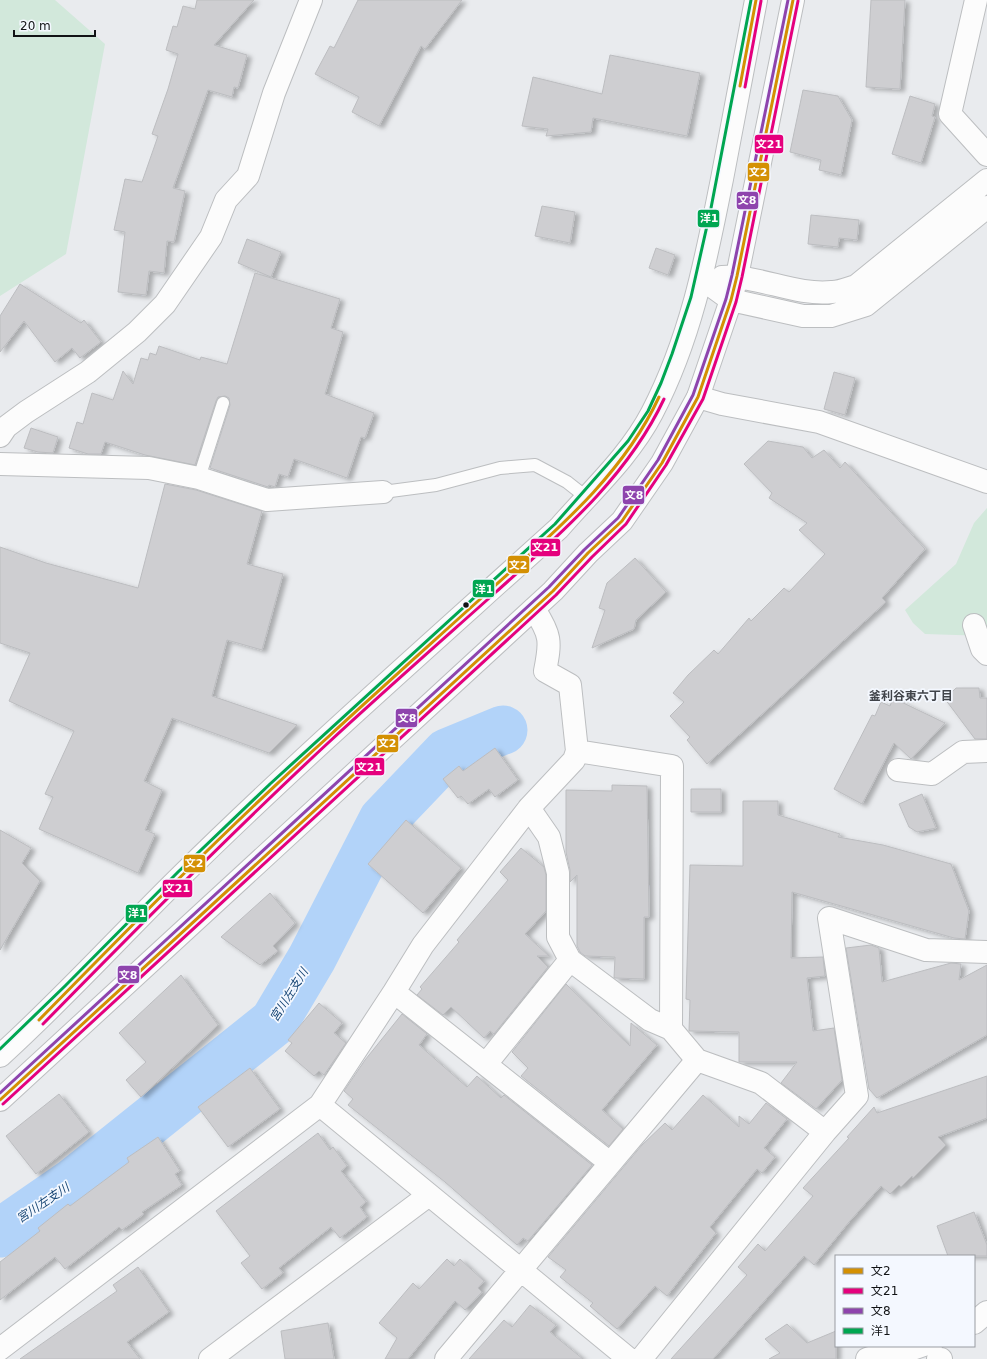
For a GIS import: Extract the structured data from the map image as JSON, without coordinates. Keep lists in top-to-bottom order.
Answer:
{
  "districts": ["釜利谷東六丁目"],
  "water": ["宮川左支川"],
  "lines": [
    "transit line 文2",
    "transit line 文8",
    "transit line 洋1",
    "transit line 文21"
  ],
  "legend": [
    "文2",
    "文21",
    "文8",
    "洋1"
  ],
  "scale_bar": "20 m"
}
